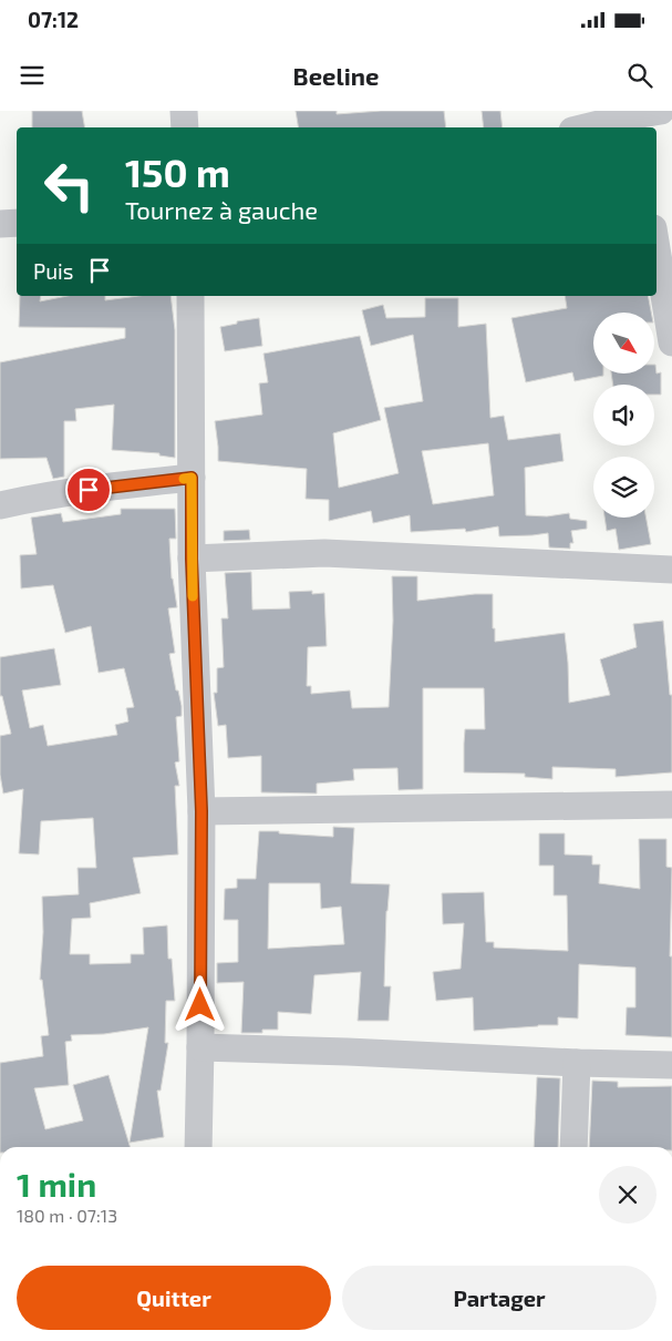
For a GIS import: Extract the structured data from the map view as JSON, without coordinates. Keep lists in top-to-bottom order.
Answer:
{
  "north": "bottom right",
  "page": {
    "status": "07:12",
    "header": "Beeline",
    "turn": ["150 m", "Tournez à gauche"],
    "then": "Puis",
    "heading": ["1 min", "180 m · 07:13"],
    "buttons": ["Quitter", "Partager"]
  }
}
